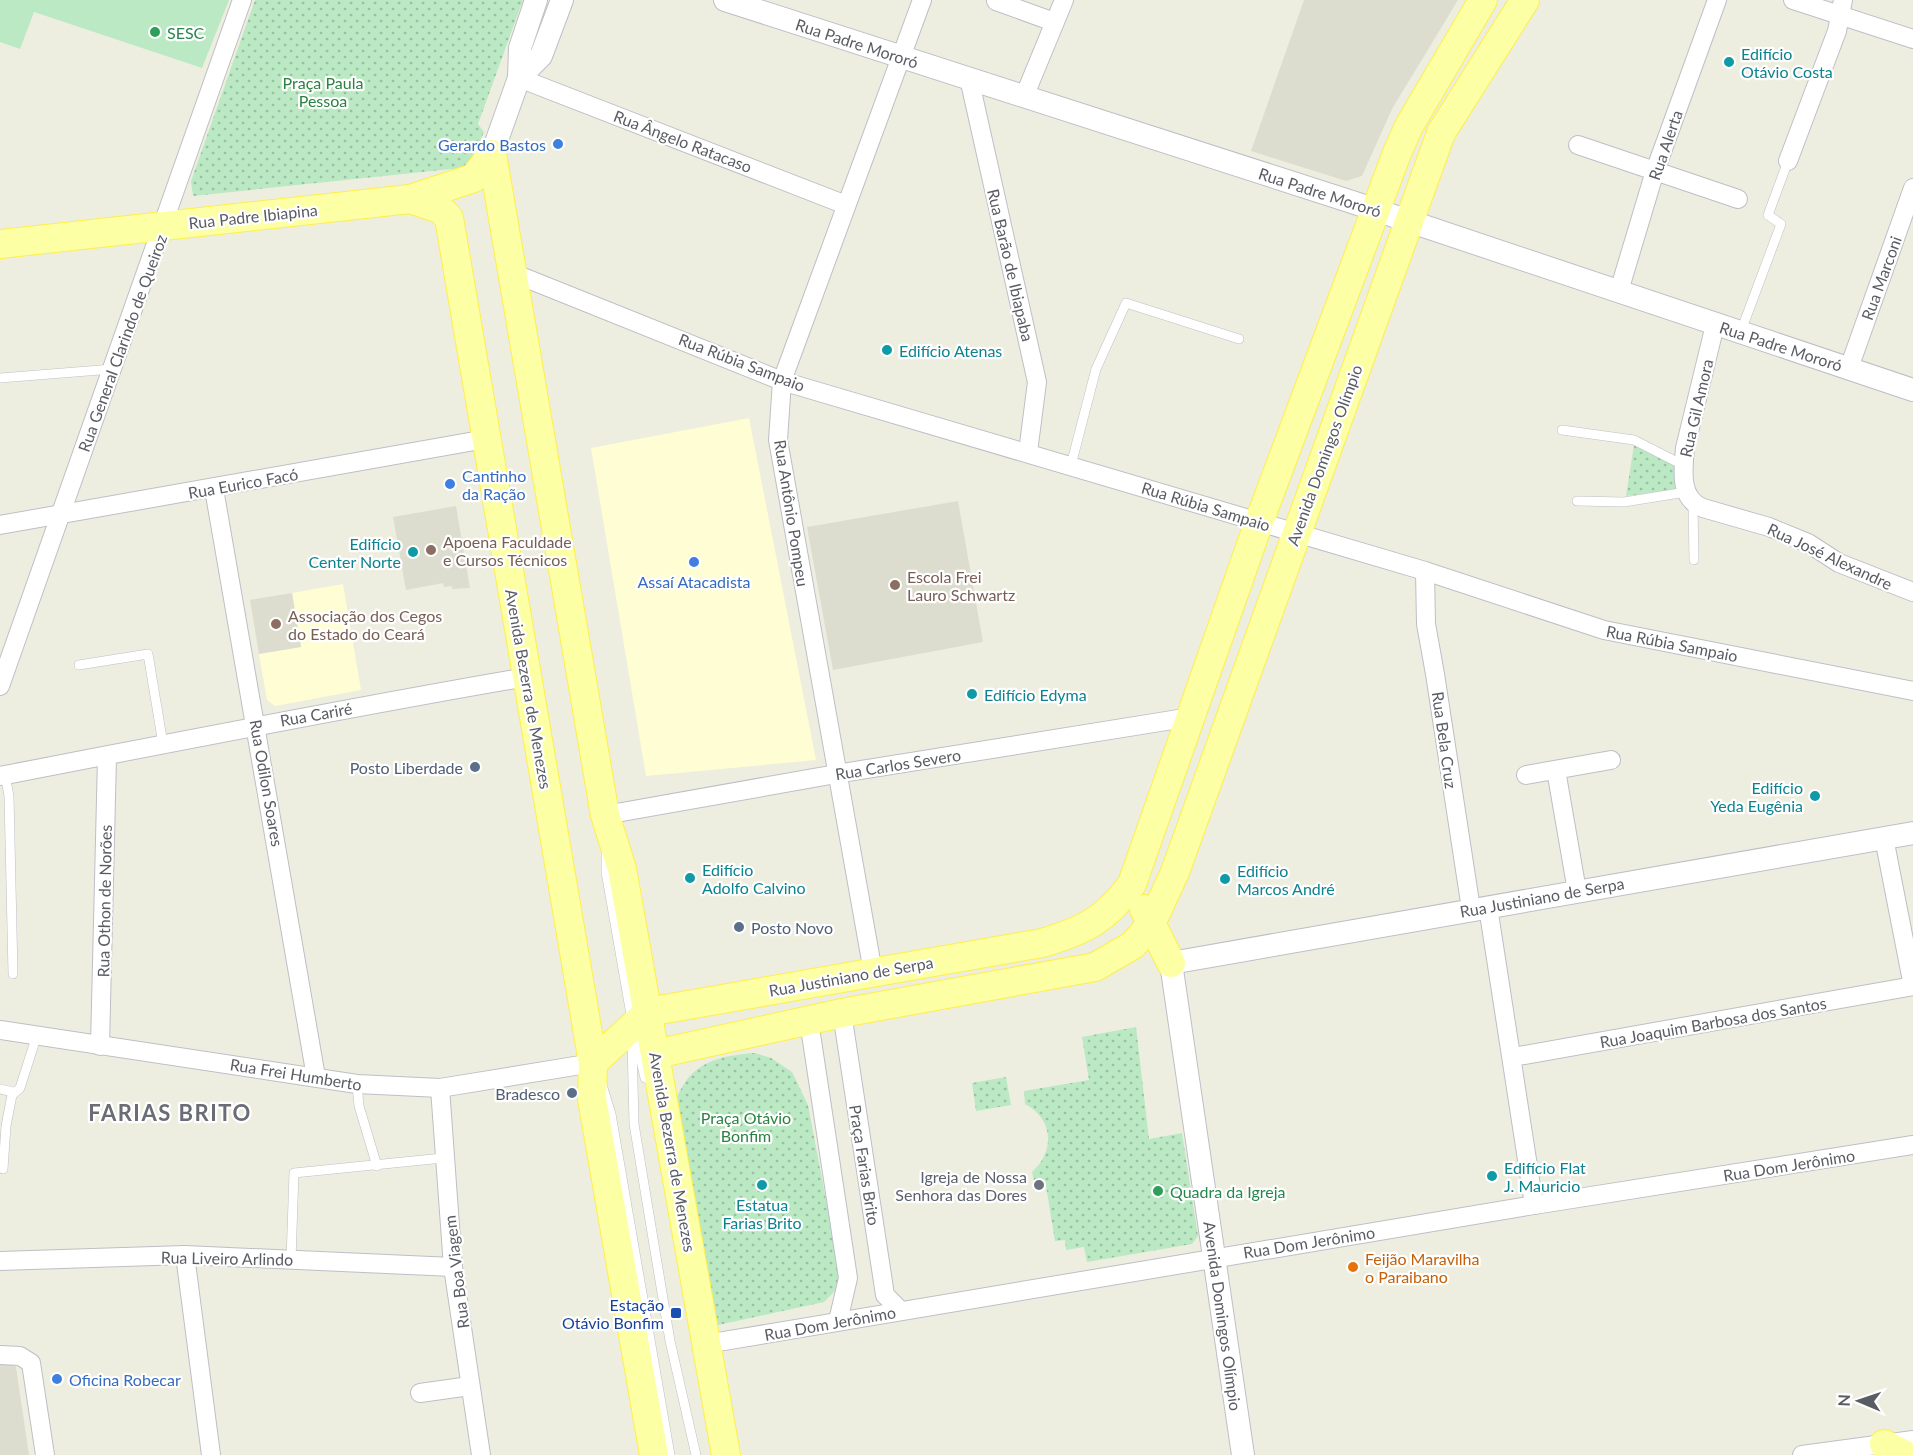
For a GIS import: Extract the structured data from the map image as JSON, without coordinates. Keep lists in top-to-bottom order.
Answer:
{
  "streets": {
    "main road": [
      "Rua Padre Ibiapina",
      "Avenida Domingos Olímpio",
      "Avenida Bezerra de Menezes",
      "Rua Justiniano de Serpa"
    ],
    "street": [
      "Rua Padre Mororó",
      "Rua Ângelo Ratacaso",
      "Rua Alerta",
      "Rua Barão de Ibiapaba",
      "Rua Marconi",
      "Rua General Clarindo de Queiroz",
      "Rua Rúbia Sampaio",
      "Rua Gil Amora",
      "Rua Eurico Facó",
      "Rua Antônio Pompeu",
      "Rua José Alexandre",
      "Rua Cariré",
      "Rua Bela Cruz",
      "Rua Carlos Severo",
      "Rua Odilon Soares",
      "Rua Othon de Norões",
      "Rua Joaquim Barbosa dos Santos",
      "Rua Frei Humberto",
      "Praça Farias Brito",
      "Rua Dom Jerônimo",
      "Rua Liveiro Arlindo",
      "Rua Boa Viagem"
    ]
  },
  "crossings": [
    ["Rua Padre Mororó", "Rua Alerta"],
    ["Rua Padre Mororó", "Rua Barão de Ibiapaba"],
    ["Rua Padre Mororó", "Rua Marconi"],
    ["Rua Padre Mororó", "Rua Gil Amora"],
    ["Rua Padre Mororó", "Avenida Domingos Olímpio"],
    ["Rua Padre Mororó", "Rua Antônio Pompeu"],
    ["Rua Ângelo Ratacaso", "Rua Antônio Pompeu"],
    ["Rua Padre Ibiapina", "Rua General Clarindo de Queiroz"],
    ["Rua Padre Ibiapina", "Avenida Bezerra de Menezes"],
    ["Rua Barão de Ibiapaba", "Rua Rúbia Sampaio"],
    ["Rua General Clarindo de Queiroz", "Rua Eurico Facó"],
    ["Rua Rúbia Sampaio", "Avenida Domingos Olímpio"],
    ["Rua Rúbia Sampaio", "Rua Antônio Pompeu"],
    ["Rua Rúbia Sampaio", "Avenida Bezerra de Menezes"],
    ["Rua Rúbia Sampaio", "Rua Bela Cruz"],
    ["Rua Gil Amora", "Rua José Alexandre"],
    ["Avenida Domingos Olímpio", "Rua Justiniano de Serpa"],
    ["Avenida Domingos Olímpio", "Rua Dom Jerônimo"],
    ["Rua Eurico Facó", "Avenida Bezerra de Menezes"],
    ["Rua Eurico Facó", "Rua Odilon Soares"],
    ["Rua Antônio Pompeu", "Rua Carlos Severo"],
    ["Rua Antônio Pompeu", "Rua Justiniano de Serpa"],
    ["Avenida Bezerra de Menezes", "Rua Cariré"],
    ["Avenida Bezerra de Menezes", "Rua Carlos Severo"],
    ["Avenida Bezerra de Menezes", "Rua Justiniano de Serpa"],
    ["Avenida Bezerra de Menezes", "Rua Frei Humberto"],
    ["Avenida Bezerra de Menezes", "Rua Dom Jerônimo"],
    ["Rua Cariré", "Rua Odilon Soares"],
    ["Rua Cariré", "Rua Othon de Norões"],
    ["Rua Bela Cruz", "Rua Justiniano de Serpa"],
    ["Rua Bela Cruz", "Rua Joaquim Barbosa dos Santos"],
    ["Rua Bela Cruz", "Rua Dom Jerônimo"],
    ["Rua Odilon Soares", "Rua Frei Humberto"],
    ["Rua Othon de Norões", "Rua Frei Humberto"],
    ["Rua Frei Humberto", "Rua Boa Viagem"],
    ["Praça Farias Brito", "Rua Dom Jerônimo"],
    ["Rua Liveiro Arlindo", "Rua Boa Viagem"]
  ],
  "districts": ["FARIAS BRITO"],
  "parks": ["Praça Paula Pessoa", "Praça Otávio Bonfim"],
  "places": {
    "other": [
      "SESC",
      "Edifício Otávio Costa",
      "Gerardo Bastos",
      "Edifício Atenas",
      "Cantinho da Ração",
      "Apoena Faculdade e Cursos Técnicos",
      "Edifício Center Norte",
      "Assaí Atacadista",
      "Escola Frei Lauro Schwartz",
      "Associação dos Cegos do Estado do Ceará",
      "Edifício Edyma",
      "Posto Liberdade",
      "Edifício Yeda Eugênia",
      "Edifício Adolfo Calvino",
      "Edifício Marcos André",
      "Posto Novo",
      "Bradesco",
      "Edifício Flat J. Mauricio",
      "Estatua Farias Brito",
      "Igreja de Nossa Senhora das Dores",
      "Quadra da Igreja",
      "Feijão Maravilha o Paraibano",
      "Oficina Robecar"
    ],
    "transit": ["Estação Otávio Bonfim"]
  },
  "north": "left"
}
